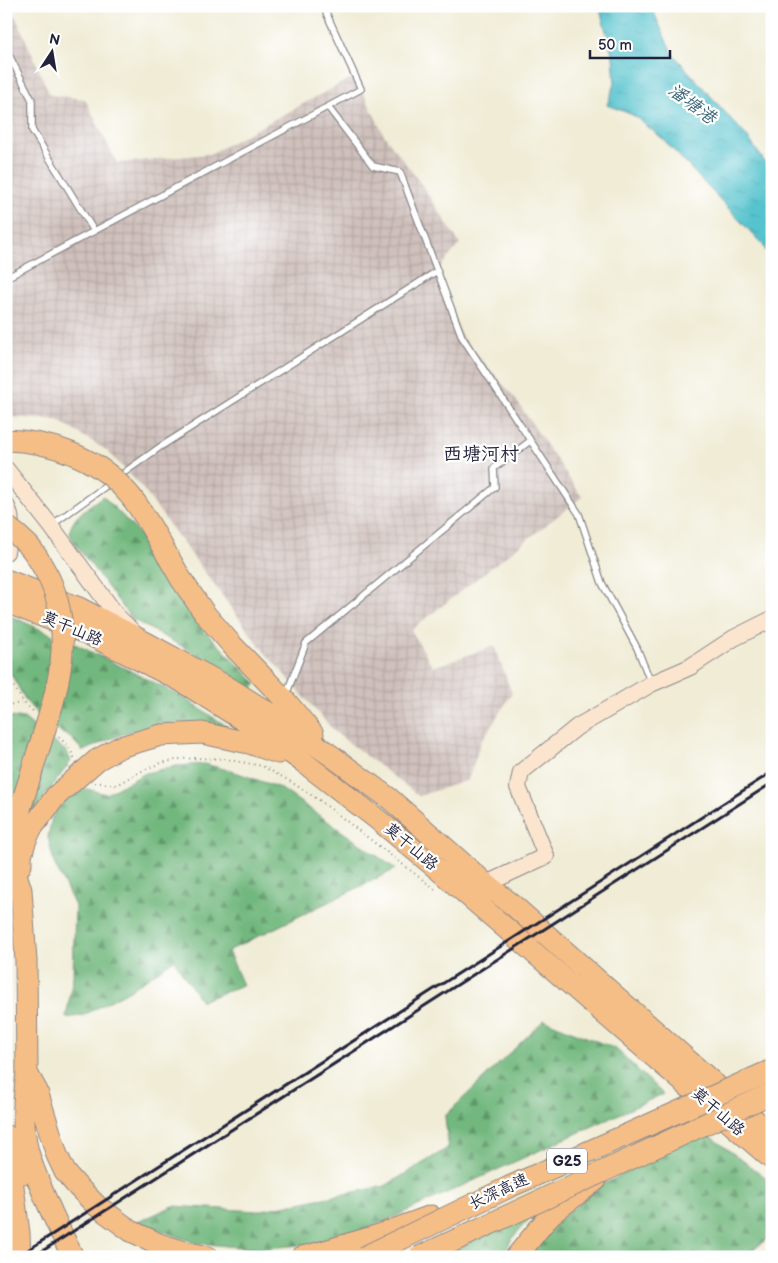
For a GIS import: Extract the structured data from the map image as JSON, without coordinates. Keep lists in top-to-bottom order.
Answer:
{
  "streets": {
    "highway": ["莫干山路", "G25", "长深高速"]
  },
  "districts": ["西塘河村"],
  "water": ["潘塘港"],
  "scale_bar": "50 m",
  "north": "top"
}
